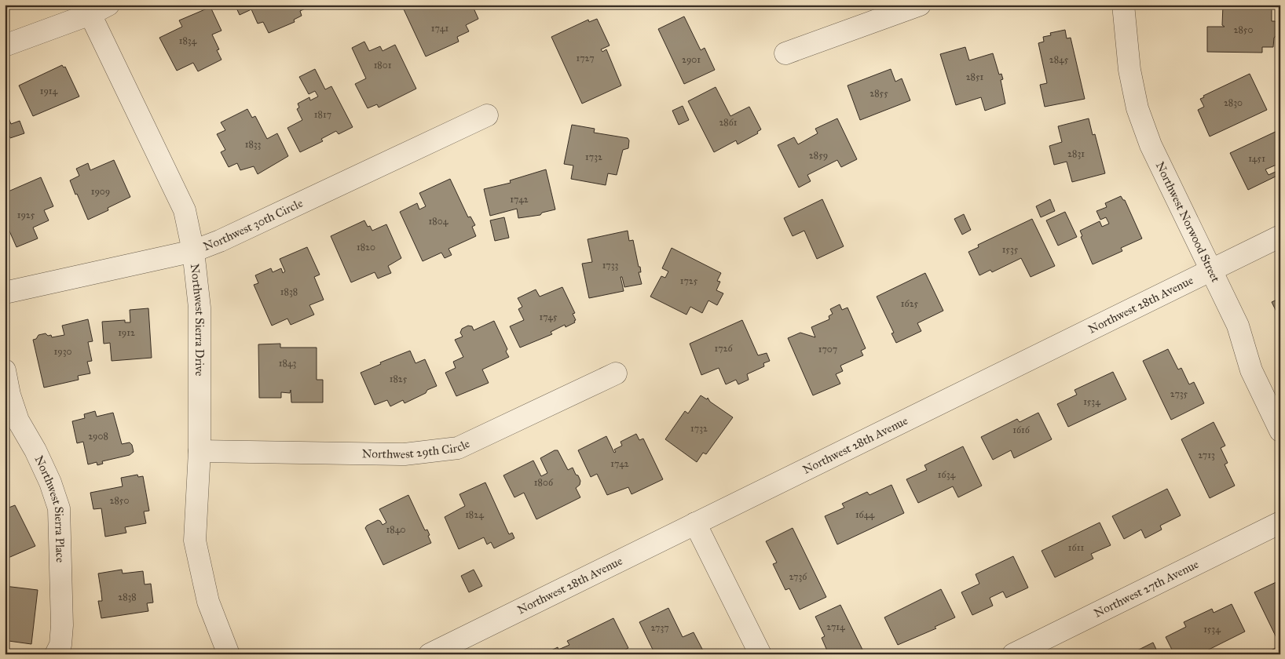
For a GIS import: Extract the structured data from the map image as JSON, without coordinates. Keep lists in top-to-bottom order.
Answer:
{
  "streets": {
    "street": [
      "Northwest Norwood Street",
      "Northwest 30th Circle",
      "Northwest 28th Avenue",
      "Northwest Sierra Drive",
      "Northwest 29th Circle",
      "Northwest Sierra Place",
      "Northwest 27th Avenue"
    ]
  },
  "crossings": [
    ["Northwest Norwood Street", "Northwest 28th Avenue"],
    ["Northwest 30th Circle", "Northwest Sierra Drive"],
    ["Northwest Sierra Drive", "Northwest 29th Circle"]
  ],
  "house_numbers": [
    "1741",
    "2850",
    "1834",
    "1727",
    "2901",
    "2845",
    "1801",
    "2851",
    "1914",
    "2855",
    "2830",
    "1817",
    "2861",
    "1833",
    "2831",
    "2859",
    "1732",
    "1451",
    "1909",
    "1742",
    "1925",
    "1804",
    "1820",
    "1535",
    "1733",
    "1725",
    "1838",
    "1625",
    "1745",
    "1912",
    "1726",
    "1707",
    "1930",
    "1843",
    "1825",
    "2735",
    "1534",
    "1732",
    "1616",
    "2908",
    "2713",
    "1742",
    "1634",
    "1806",
    "2850",
    "1824",
    "1644",
    "1840",
    "1611",
    "2736",
    "2838",
    "2714",
    "2737",
    "1534"
  ]
}
